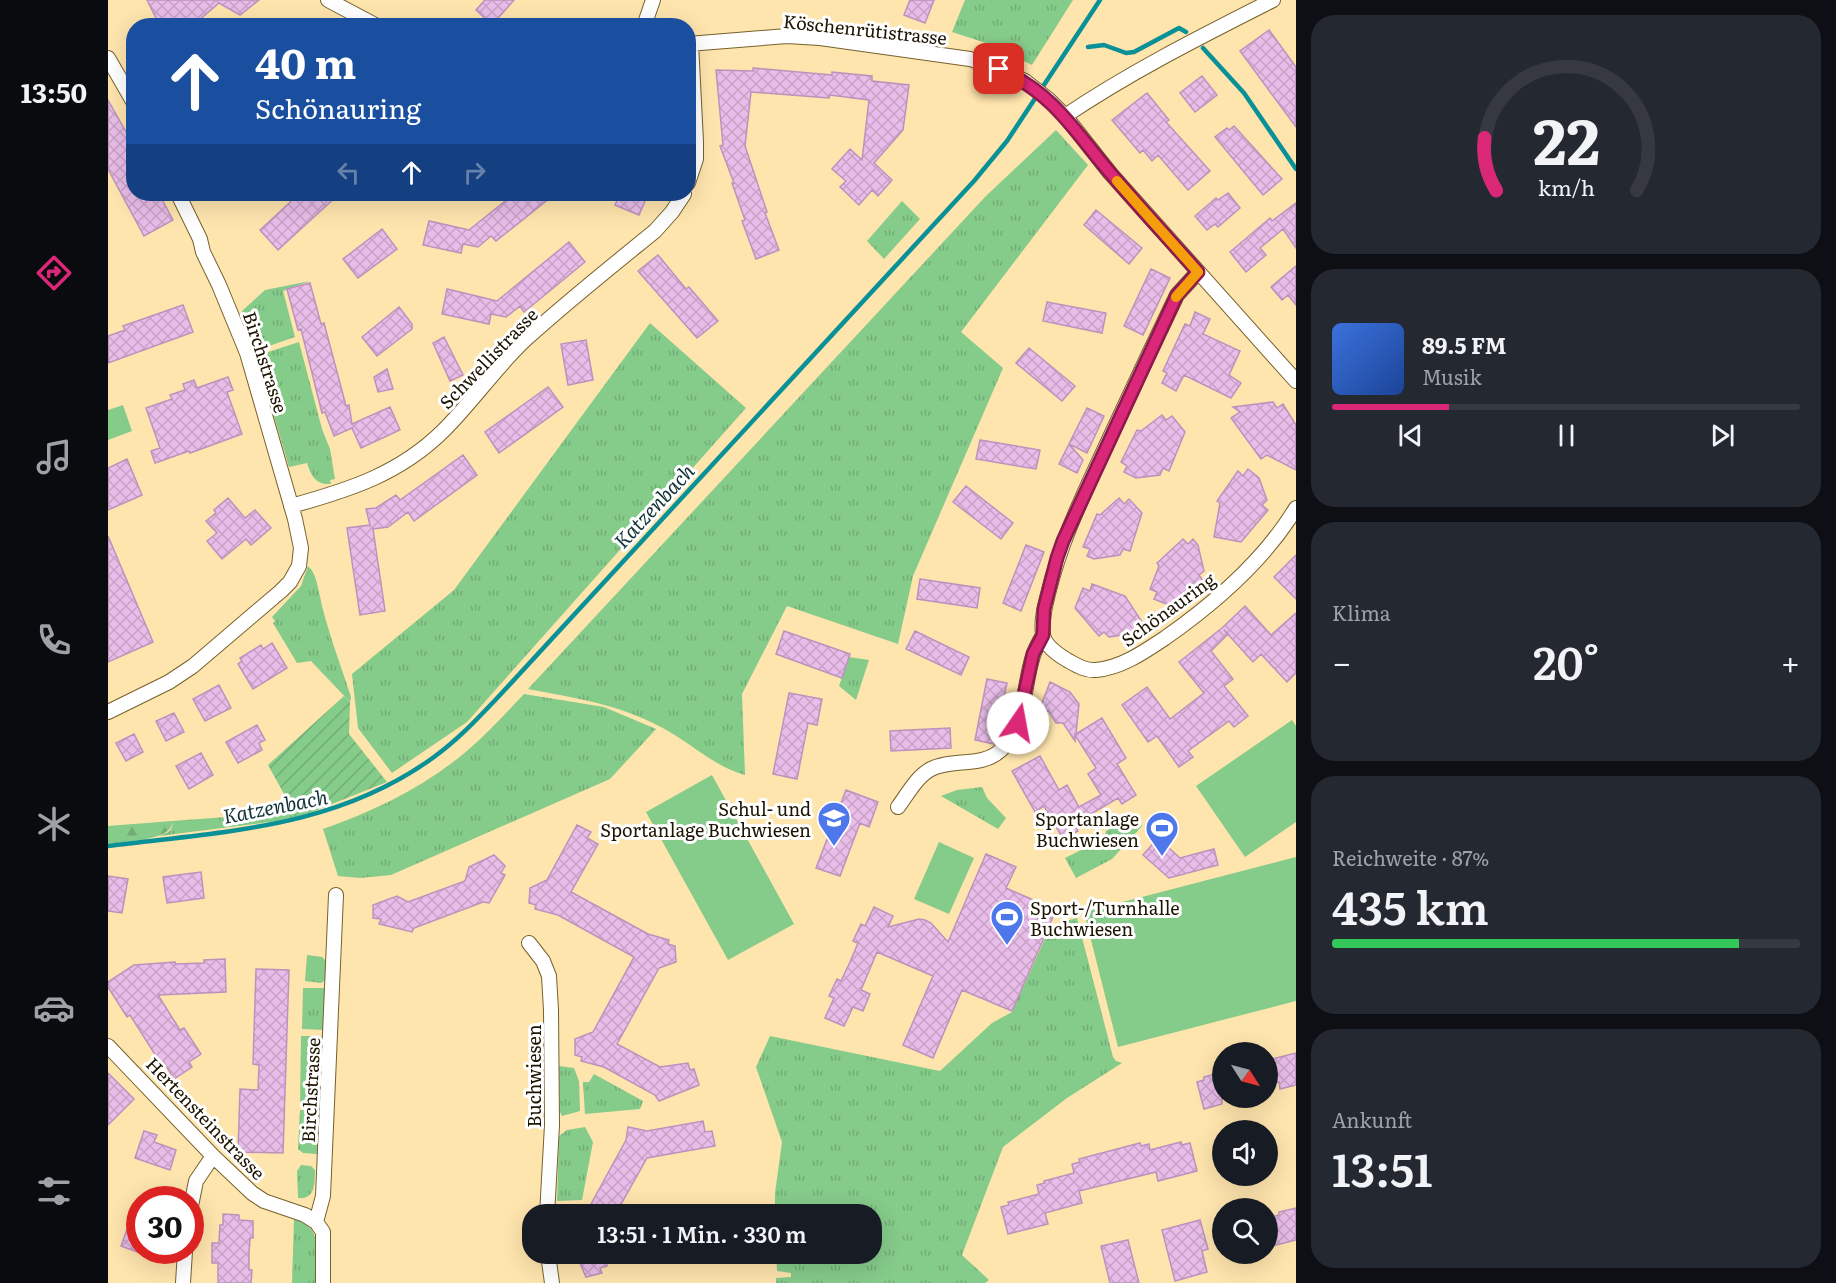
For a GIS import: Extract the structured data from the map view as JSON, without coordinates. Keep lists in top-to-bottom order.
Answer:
{
  "streets": {
    "street": [
      "Köschenrütistrasse",
      "Schwellistrasse",
      "Birchstrasse",
      "Schönauring",
      "Buchwiesen",
      "Hertensteinstrasse"
    ]
  },
  "crossings": [
    ["Schwellistrasse", "Birchstrasse"],
    ["Birchstrasse", "Hertensteinstrasse"]
  ],
  "water": ["Katzenbach"],
  "places": {
    "school or university": ["Schul- und Sportanlage Buchwiesen"],
    "sports": ["Sportanlage Buchwiesen", "Sport-/Turnhalle Buchwiesen"]
  },
  "north": "bottom right",
  "page": {
    "tabs": "13:50",
    "turn": ["40 m", "Schönauring"],
    "song": ["89.5 FM", "Musik"],
    "tile": [
      "Klima",
      ["Reichweite · 87%", "435 km"],
      ["Ankunft", "13:51"]
    ],
    "heat": ["−", "20°", "+"],
    "limit": "30",
    "trip": "13:51 · 1 Min. · 330 m",
    "gauge": ["22", "km/h"]
  }
}
